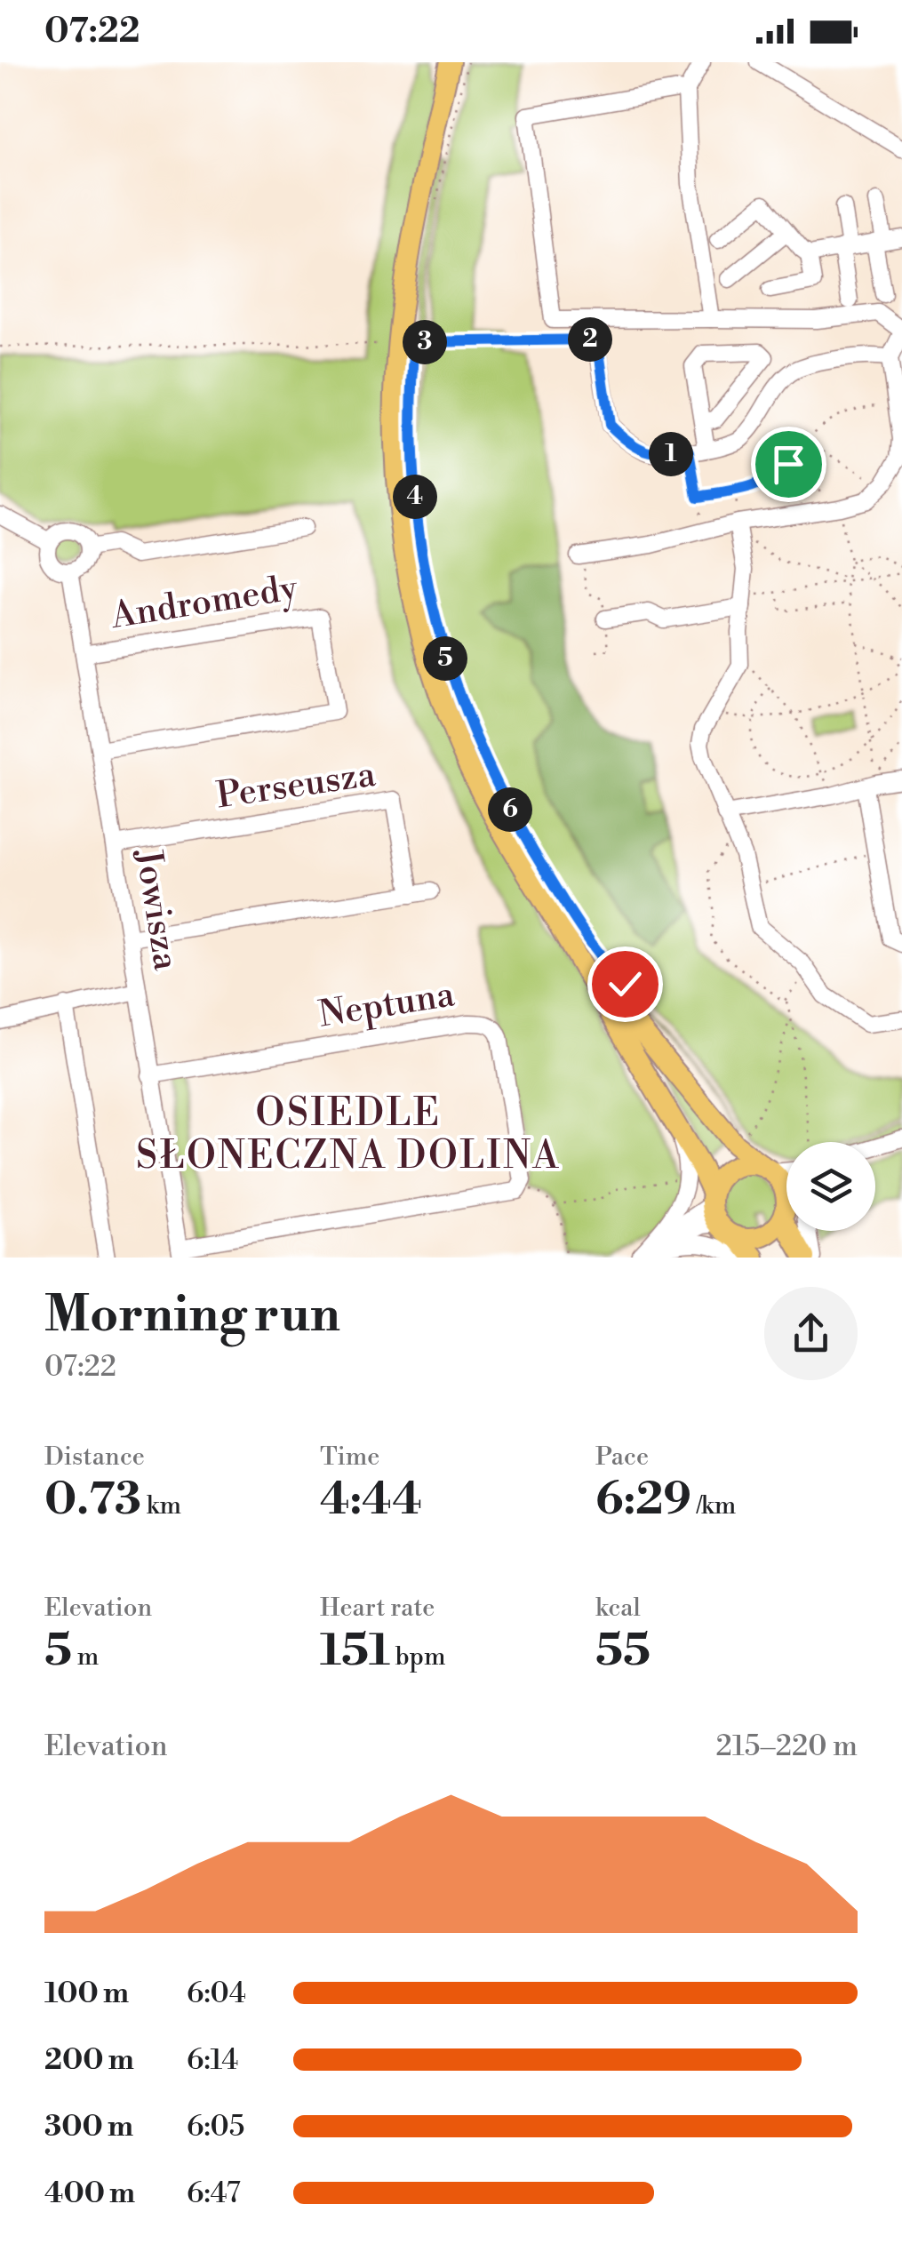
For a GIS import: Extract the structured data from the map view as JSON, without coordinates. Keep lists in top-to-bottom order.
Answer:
{
  "streets": {
    "street": [
      "Andromedy",
      "Perseusza",
      "Jowisza",
      "Neptuna"
    ]
  },
  "crossings": [
    ["Andromedy", "Jowisza"],
    ["Perseusza", "Jowisza"],
    ["Jowisza", "Neptuna"]
  ],
  "districts": ["OSIEDLE SŁONECZNA DOLINA"],
  "page": {
    "status": "07:22",
    "pins": [
      "2",
      "3",
      "1",
      "4",
      "5",
      "6"
    ],
    "heading": ["Morning run", "07:22"],
    "stats": [
      ["Distance", "0.73 km"],
      ["Time", "4:44"],
      ["Pace", "6:29 /km"],
      ["Elevation", "5 m"],
      ["Heart rate", "151 bpm"],
      ["kcal", "55"]
    ],
    "chart": ["Elevation", "215–220 m"],
    "list": [
      {
        "name": "100 m",
        "note": "6:04"
      },
      {
        "name": "200 m",
        "note": "6:14"
      },
      {
        "name": "300 m",
        "note": "6:05"
      },
      {
        "name": "400 m",
        "note": "6:47"
      }
    ]
  }
}
